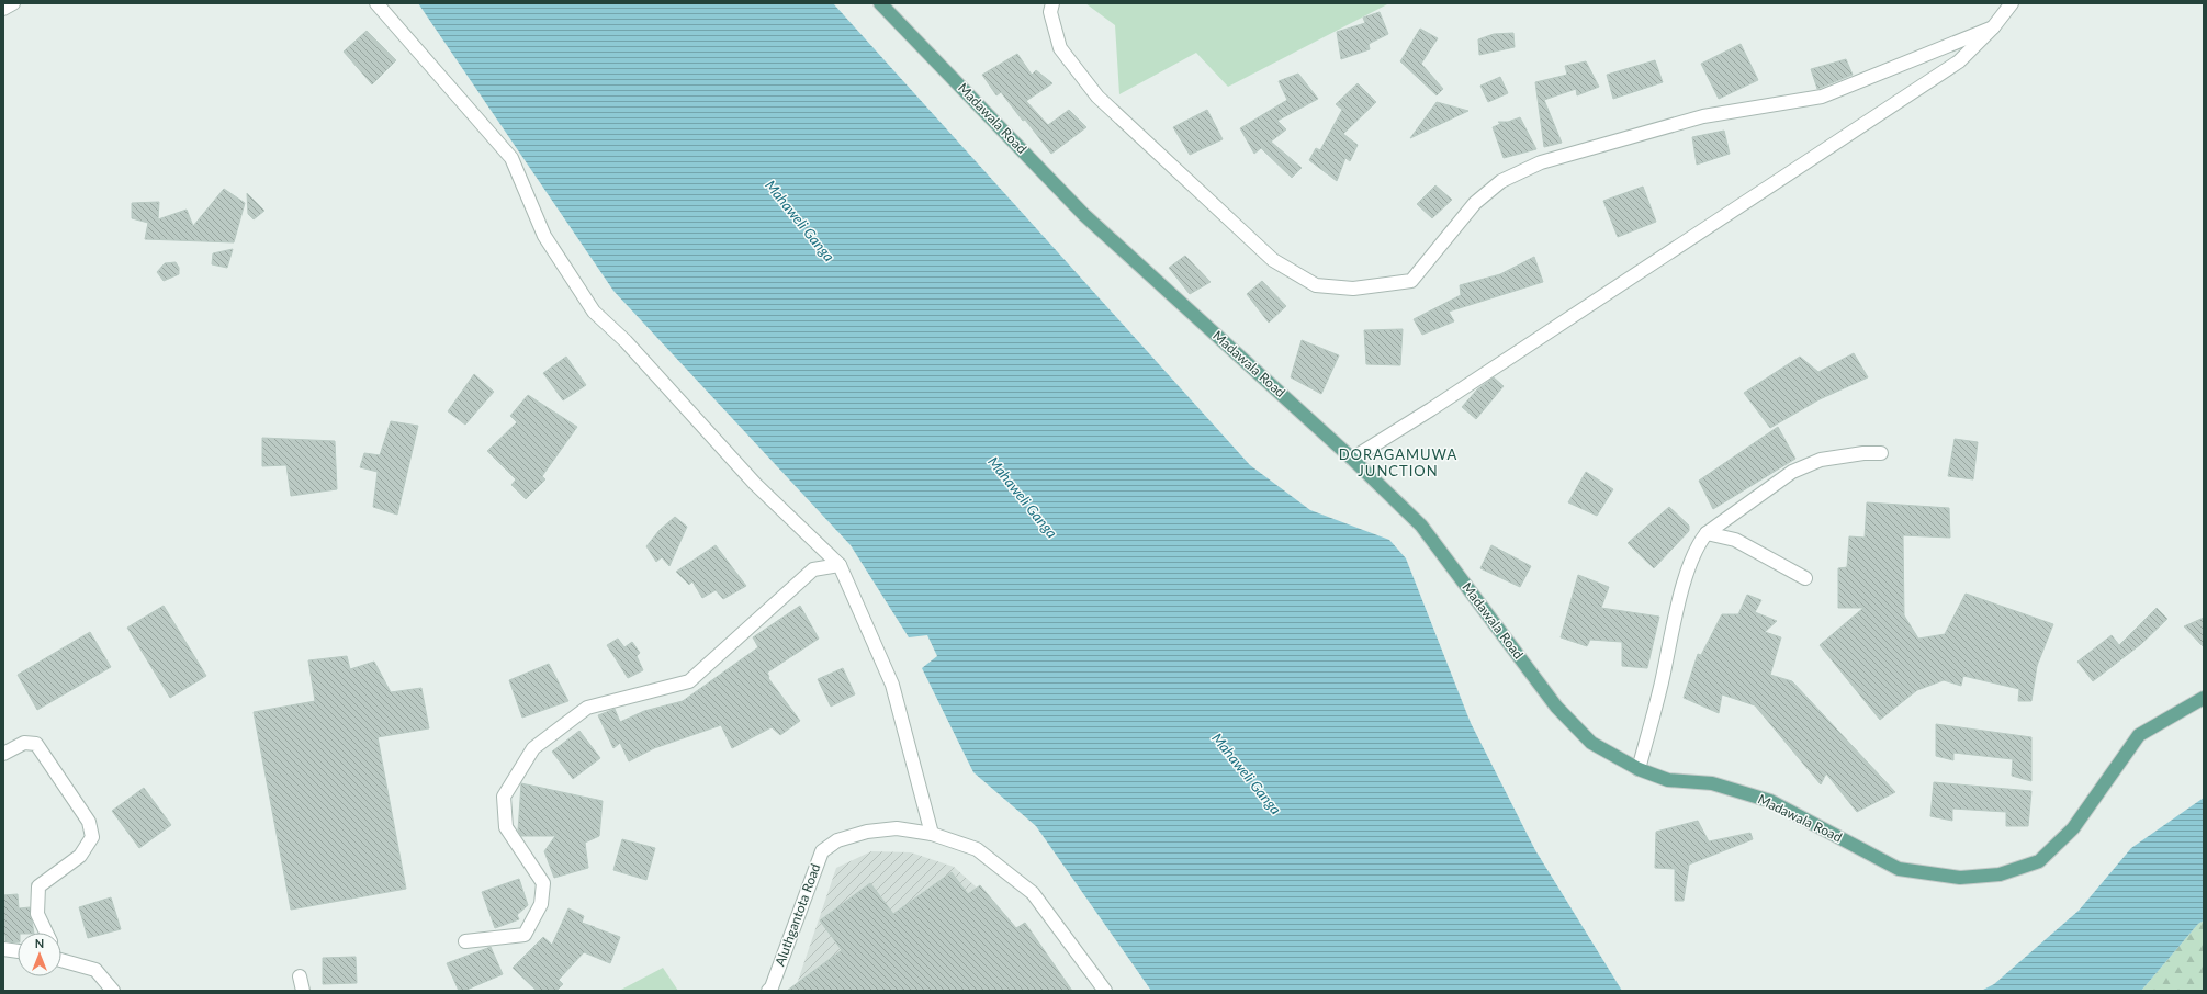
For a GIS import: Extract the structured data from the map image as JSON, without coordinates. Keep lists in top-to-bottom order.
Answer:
{
  "streets": {
    "main road": ["Madawala Road"],
    "street": ["Aluthgantota Road"]
  },
  "districts": ["DORAGAMUWA JUNCTION"],
  "water": ["Mahaweli Ganga"],
  "north": "top"
}
